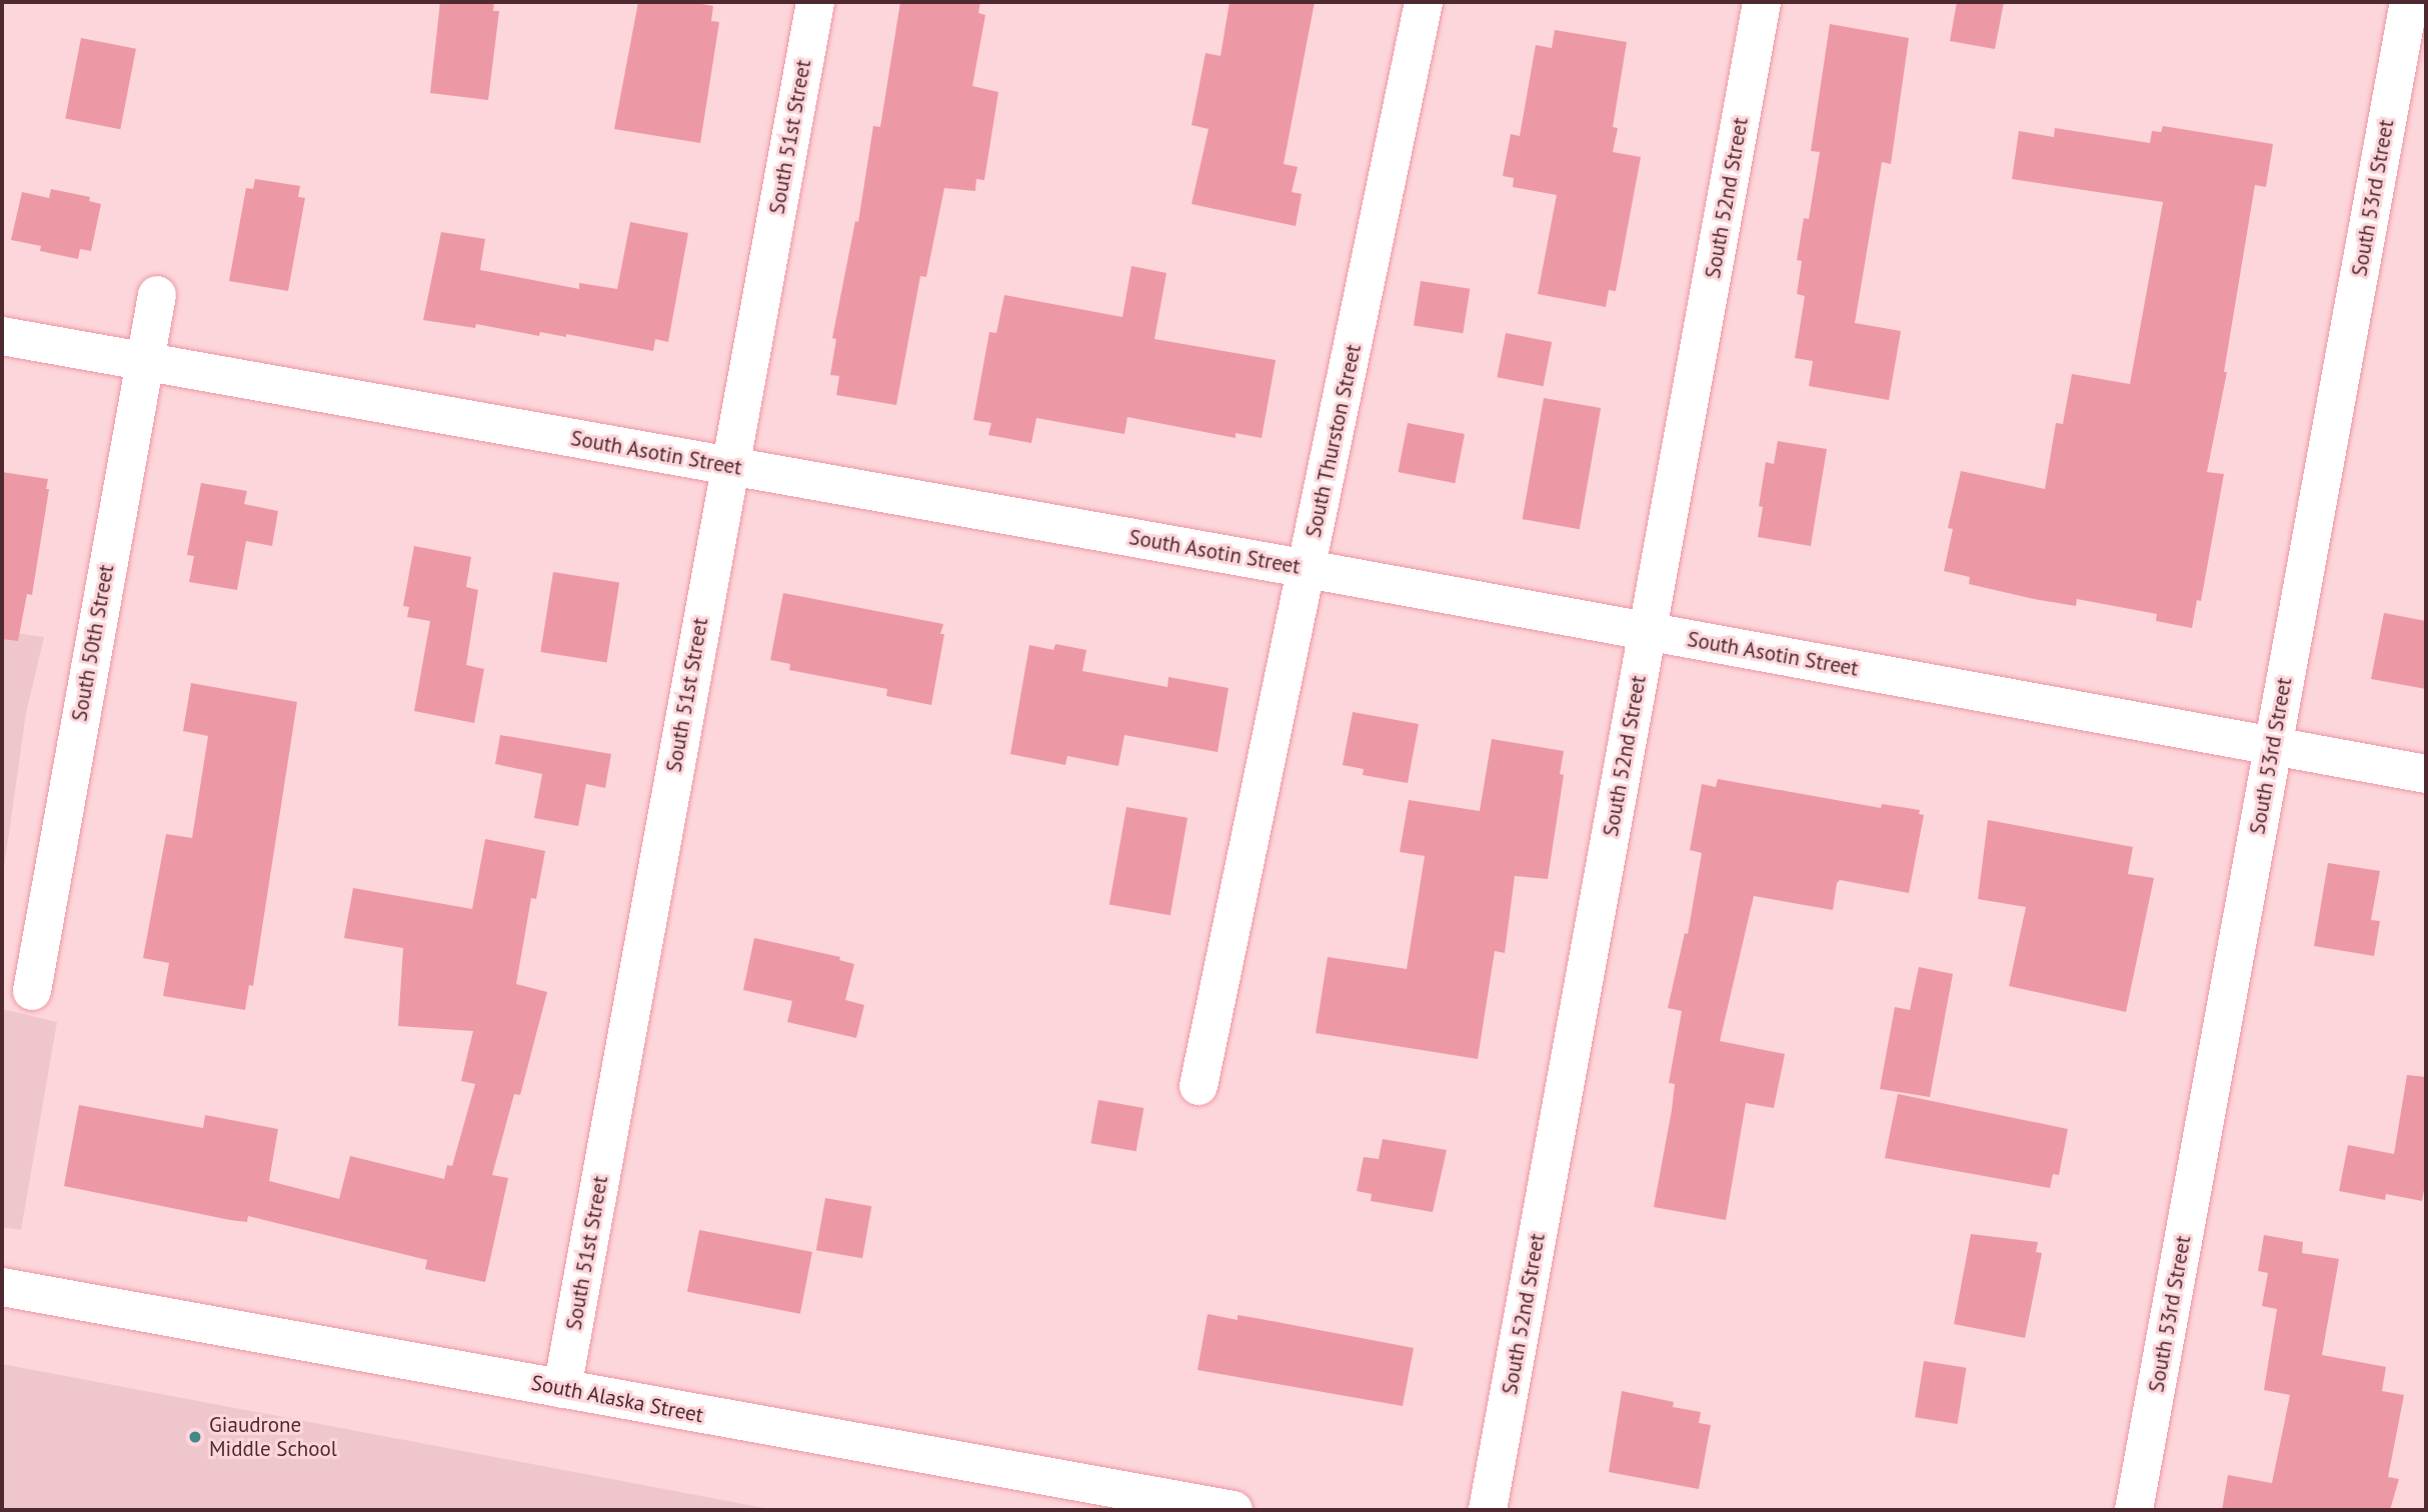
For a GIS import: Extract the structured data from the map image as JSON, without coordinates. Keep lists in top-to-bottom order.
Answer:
{
  "streets": {
    "street": [
      "South 51st Street",
      "South 52nd Street",
      "South 53rd Street",
      "South Thurston Street",
      "South Asotin Street",
      "South 50th Street",
      "South Alaska Street"
    ]
  },
  "crossings": [
    ["South 51st Street", "South Asotin Street"],
    ["South 51st Street", "South Alaska Street"],
    ["South 52nd Street", "South Asotin Street"],
    ["South 53rd Street", "South Asotin Street"],
    ["South Thurston Street", "South Asotin Street"],
    ["South Asotin Street", "South 50th Street"]
  ],
  "places": ["Giaudrone Middle School"]
}
